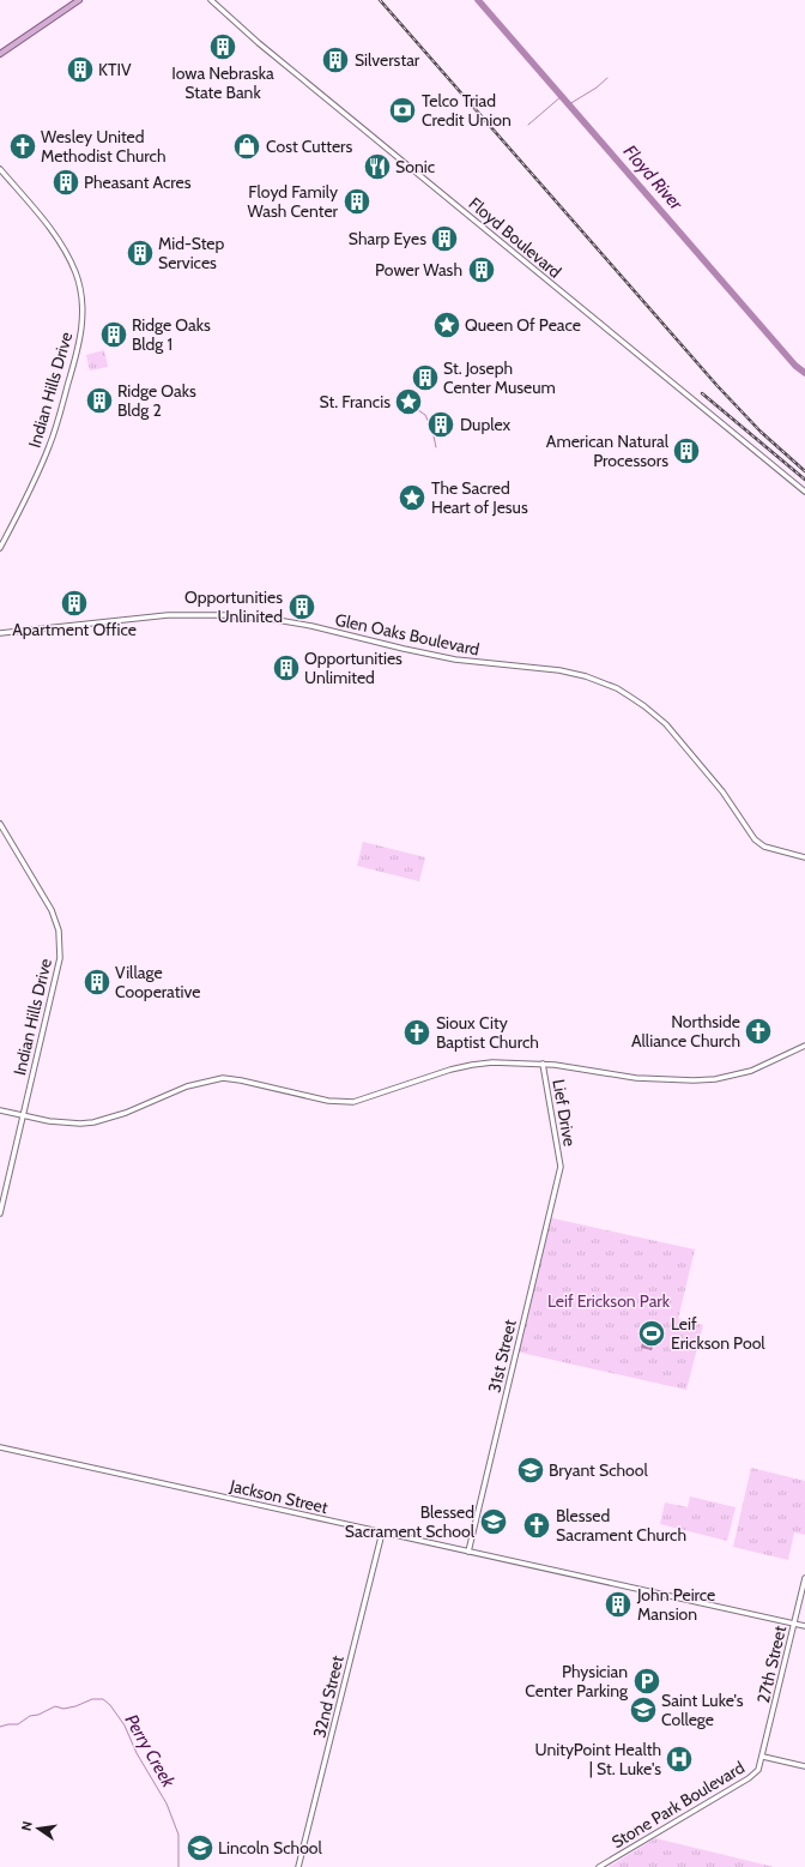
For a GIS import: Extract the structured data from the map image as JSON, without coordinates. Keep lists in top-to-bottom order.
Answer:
{
  "streets": {
    "main road": [
      "Floyd Boulevard",
      "Indian Hills Drive",
      "Glen Oaks Boulevard",
      "Lief Drive",
      "31st Street",
      "Jackson Street",
      "27th Street",
      "32nd Street",
      "Stone Park Boulevard"
    ]
  },
  "crossings": [
    ["Lief Drive", "31st Street"],
    ["31st Street", "Jackson Street"],
    ["Jackson Street", "27th Street"],
    ["Jackson Street", "32nd Street"],
    ["27th Street", "Stone Park Boulevard"]
  ],
  "water": ["Floyd River", "Perry Creek"],
  "parks": ["Leif Erickson Park"],
  "places": {
    "building": [
      "Iowa Nebraska State Bank",
      "Silverstar",
      "KTIV",
      "Pheasant Acres",
      "Floyd Family Wash Center",
      "Sharp Eyes",
      "Mid-Step Services",
      "Power Wash",
      "Ridge Oaks Bldg 1",
      "St. Joseph Center Museum",
      "Ridge Oaks Bldg 2",
      "Duplex",
      "American Natural Processors",
      "Apartment Office",
      "Opportunities Unlinited",
      "Opportunities Unlimited",
      "Village Cooperative",
      "John Peirce Mansion"
    ],
    "bank": ["Telco Triad Credit Union"],
    "church": [
      "Wesley United Methodist Church",
      "Northside Alliance Church",
      "Sioux City Baptist Church",
      "Blessed Sacrament Church"
    ],
    "shop": ["Cost Cutters"],
    "restaurant": ["Sonic"],
    "place": ["Queen Of Peace", "St. Francis", "The Sacred Heart of Jesus"],
    "sports": ["Leif Erickson Pool"],
    "school or university": [
      "Bryant School",
      "Blessed Sacrament School",
      "Saint Luke's College",
      "Lincoln School"
    ],
    "parking": ["Physician Center Parking"],
    "hospital": ["UnityPoint Health | St. Luke's"]
  },
  "north": "left"
}
